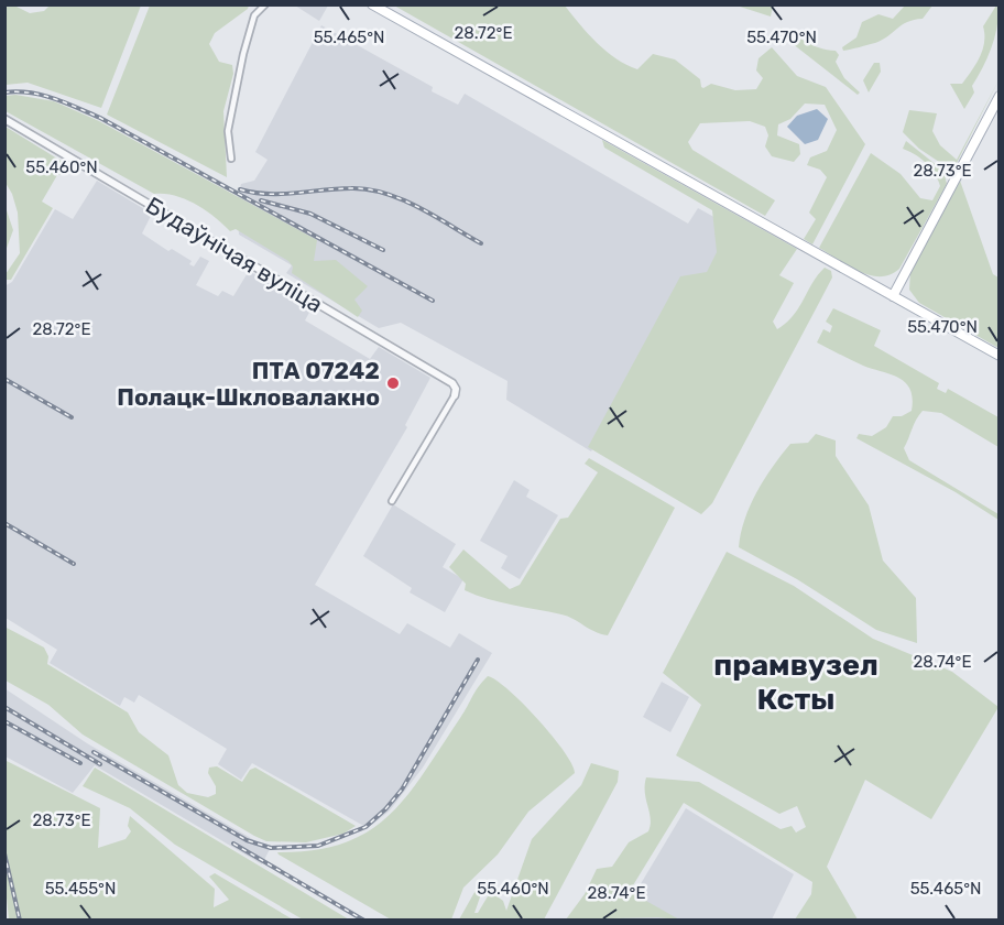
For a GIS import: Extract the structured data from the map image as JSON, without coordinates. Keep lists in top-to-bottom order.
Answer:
{
  "streets": {
    "street": ["Будаўнічая вуліца"]
  },
  "districts": ["прамвузел Ксты"],
  "places": ["ПТА 07242 Полацк-Шкловалакно"],
  "coordinates": [
    "28.72°E",
    "55.470°N",
    "55.465°N",
    "55.460°N",
    "28.73°E",
    "28.74°E",
    "55.455°N"
  ]
}
